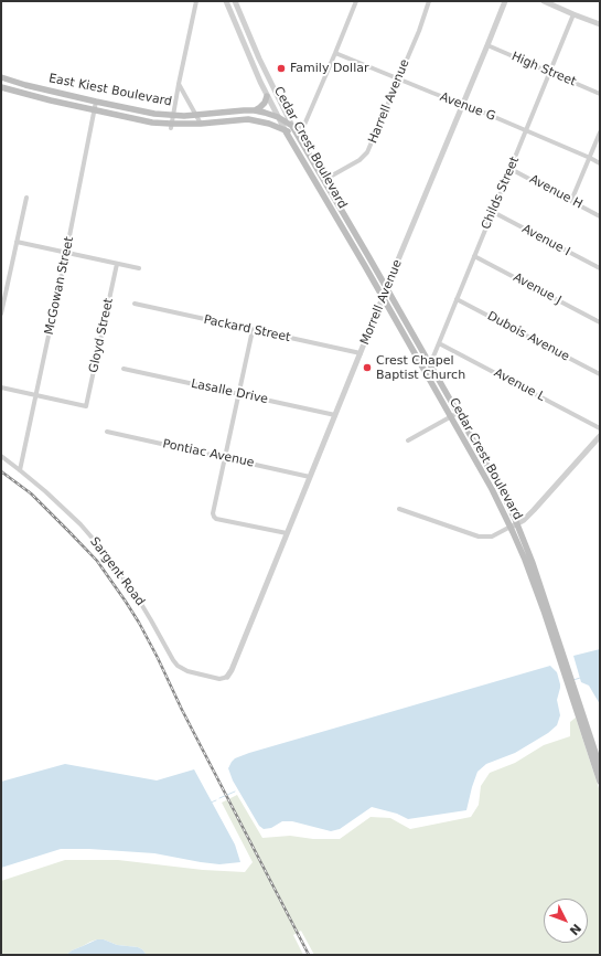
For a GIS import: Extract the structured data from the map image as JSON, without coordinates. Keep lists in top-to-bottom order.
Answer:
{
  "streets": {
    "main road": ["East Kiest Boulevard", "Cedar Crest Boulevard"],
    "street": [
      "High Street",
      "Harrell Avenue",
      "Avenue G",
      "Avenue H",
      "Childs Street",
      "Avenue I",
      "McGowan Street",
      "Avenue J",
      "Morrell Avenue",
      "Packard Street",
      "Gloyd Street",
      "Dubois Avenue",
      "Avenue L",
      "Lasalle Drive",
      "Pontiac Avenue",
      "Sargent Road"
    ]
  },
  "crossings": [
    ["High Street", "Childs Street"],
    ["High Street", "Morrell Avenue"],
    ["East Kiest Boulevard", "Cedar Crest Boulevard"],
    ["East Kiest Boulevard", "McGowan Street"],
    ["Harrell Avenue", "Avenue G"],
    ["Harrell Avenue", "Cedar Crest Boulevard"],
    ["Avenue G", "Childs Street"],
    ["Avenue G", "Morrell Avenue"],
    ["Cedar Crest Boulevard", "Childs Street"],
    ["Cedar Crest Boulevard", "Morrell Avenue"],
    ["Avenue H", "Childs Street"],
    ["Childs Street", "Avenue I"],
    ["Childs Street", "Avenue J"],
    ["Childs Street", "Dubois Avenue"],
    ["Childs Street", "Avenue L"],
    ["McGowan Street", "Gloyd Street"],
    ["McGowan Street", "Sargent Road"],
    ["Morrell Avenue", "Packard Street"],
    ["Morrell Avenue", "Lasalle Drive"],
    ["Morrell Avenue", "Pontiac Avenue"],
    ["Morrell Avenue", "Sargent Road"]
  ],
  "places": ["Family Dollar", "Crest Chapel Baptist Church"],
  "north": "bottom right"
}
